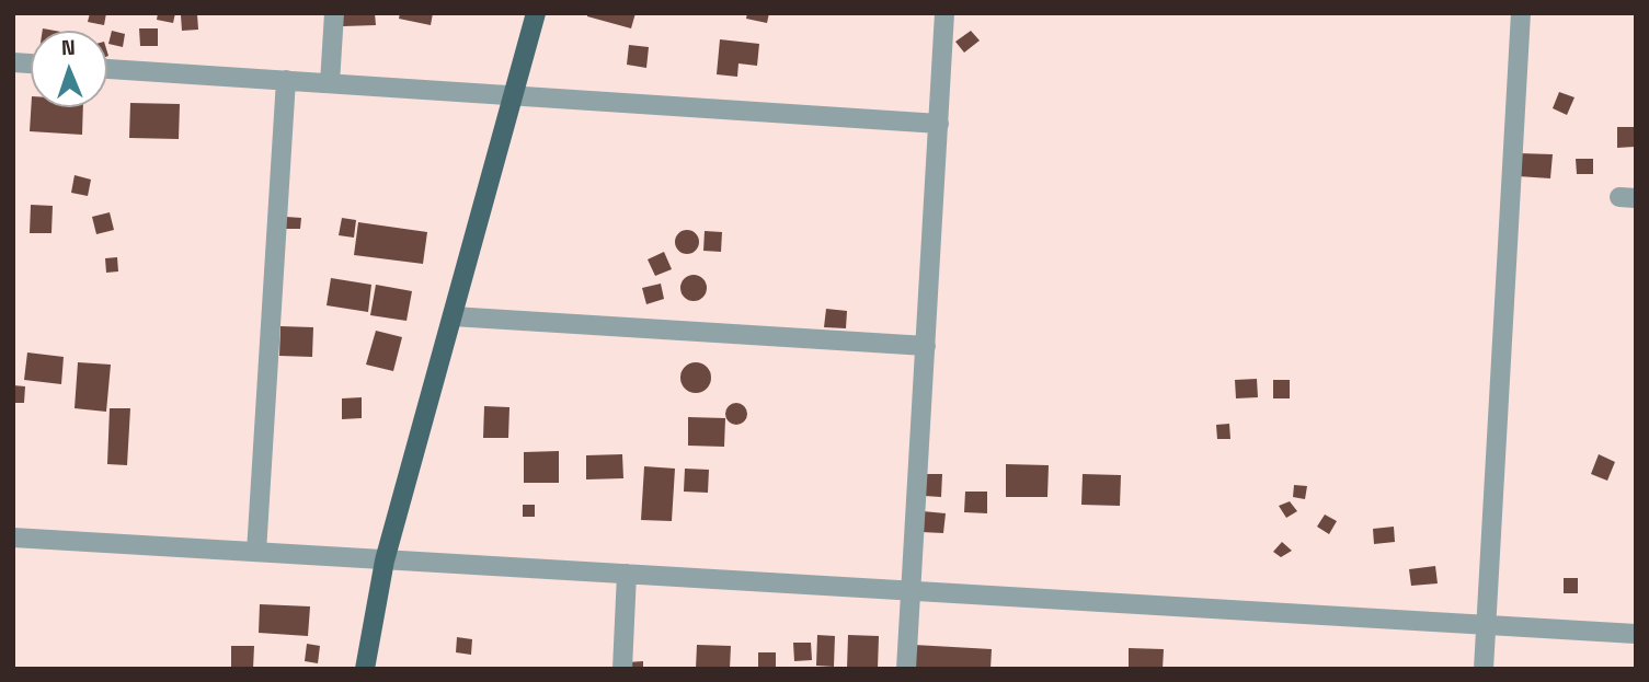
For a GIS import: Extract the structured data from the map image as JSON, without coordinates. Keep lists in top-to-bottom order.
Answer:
{
  "north": "top"
}
